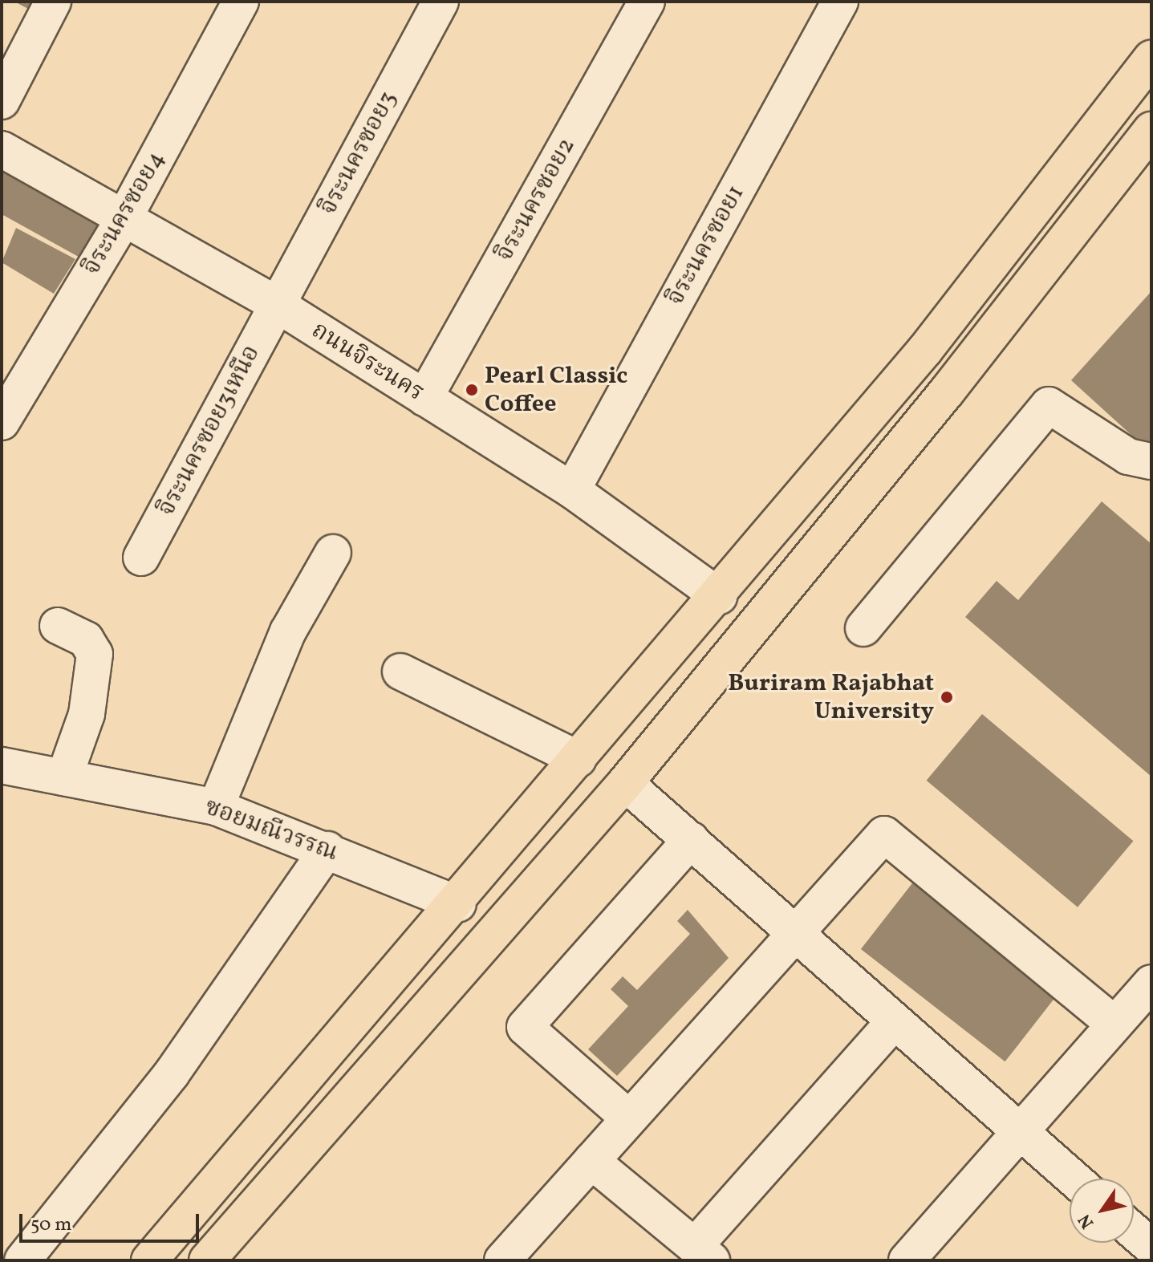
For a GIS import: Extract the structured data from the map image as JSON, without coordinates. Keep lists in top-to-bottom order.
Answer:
{
  "streets": {
    "street": [
      "จิระนครซอย3",
      "จิระนครซอย2",
      "จิระนครซอย4",
      "จิระนครซอย1",
      "ถนนจิระนคร",
      "จิระนครซอย3เหนือ",
      "ซอยมณีวรรณ"
    ]
  },
  "crossings": [
    ["จิระนครซอย3", "ถนนจิระนคร"],
    ["จิระนครซอย3", "จิระนครซอย3เหนือ"],
    ["จิระนครซอย2", "ถนนจิระนคร"],
    ["จิระนครซอย4", "ถนนจิระนคร"],
    ["จิระนครซอย1", "ถนนจิระนคร"],
    ["ถนนจิระนคร", "จิระนครซอย3เหนือ"]
  ],
  "places": ["Pearl Classic Coffee", "Buriram Rajabhat University"],
  "scale_bar": "50 m",
  "north": "bottom left"
}
